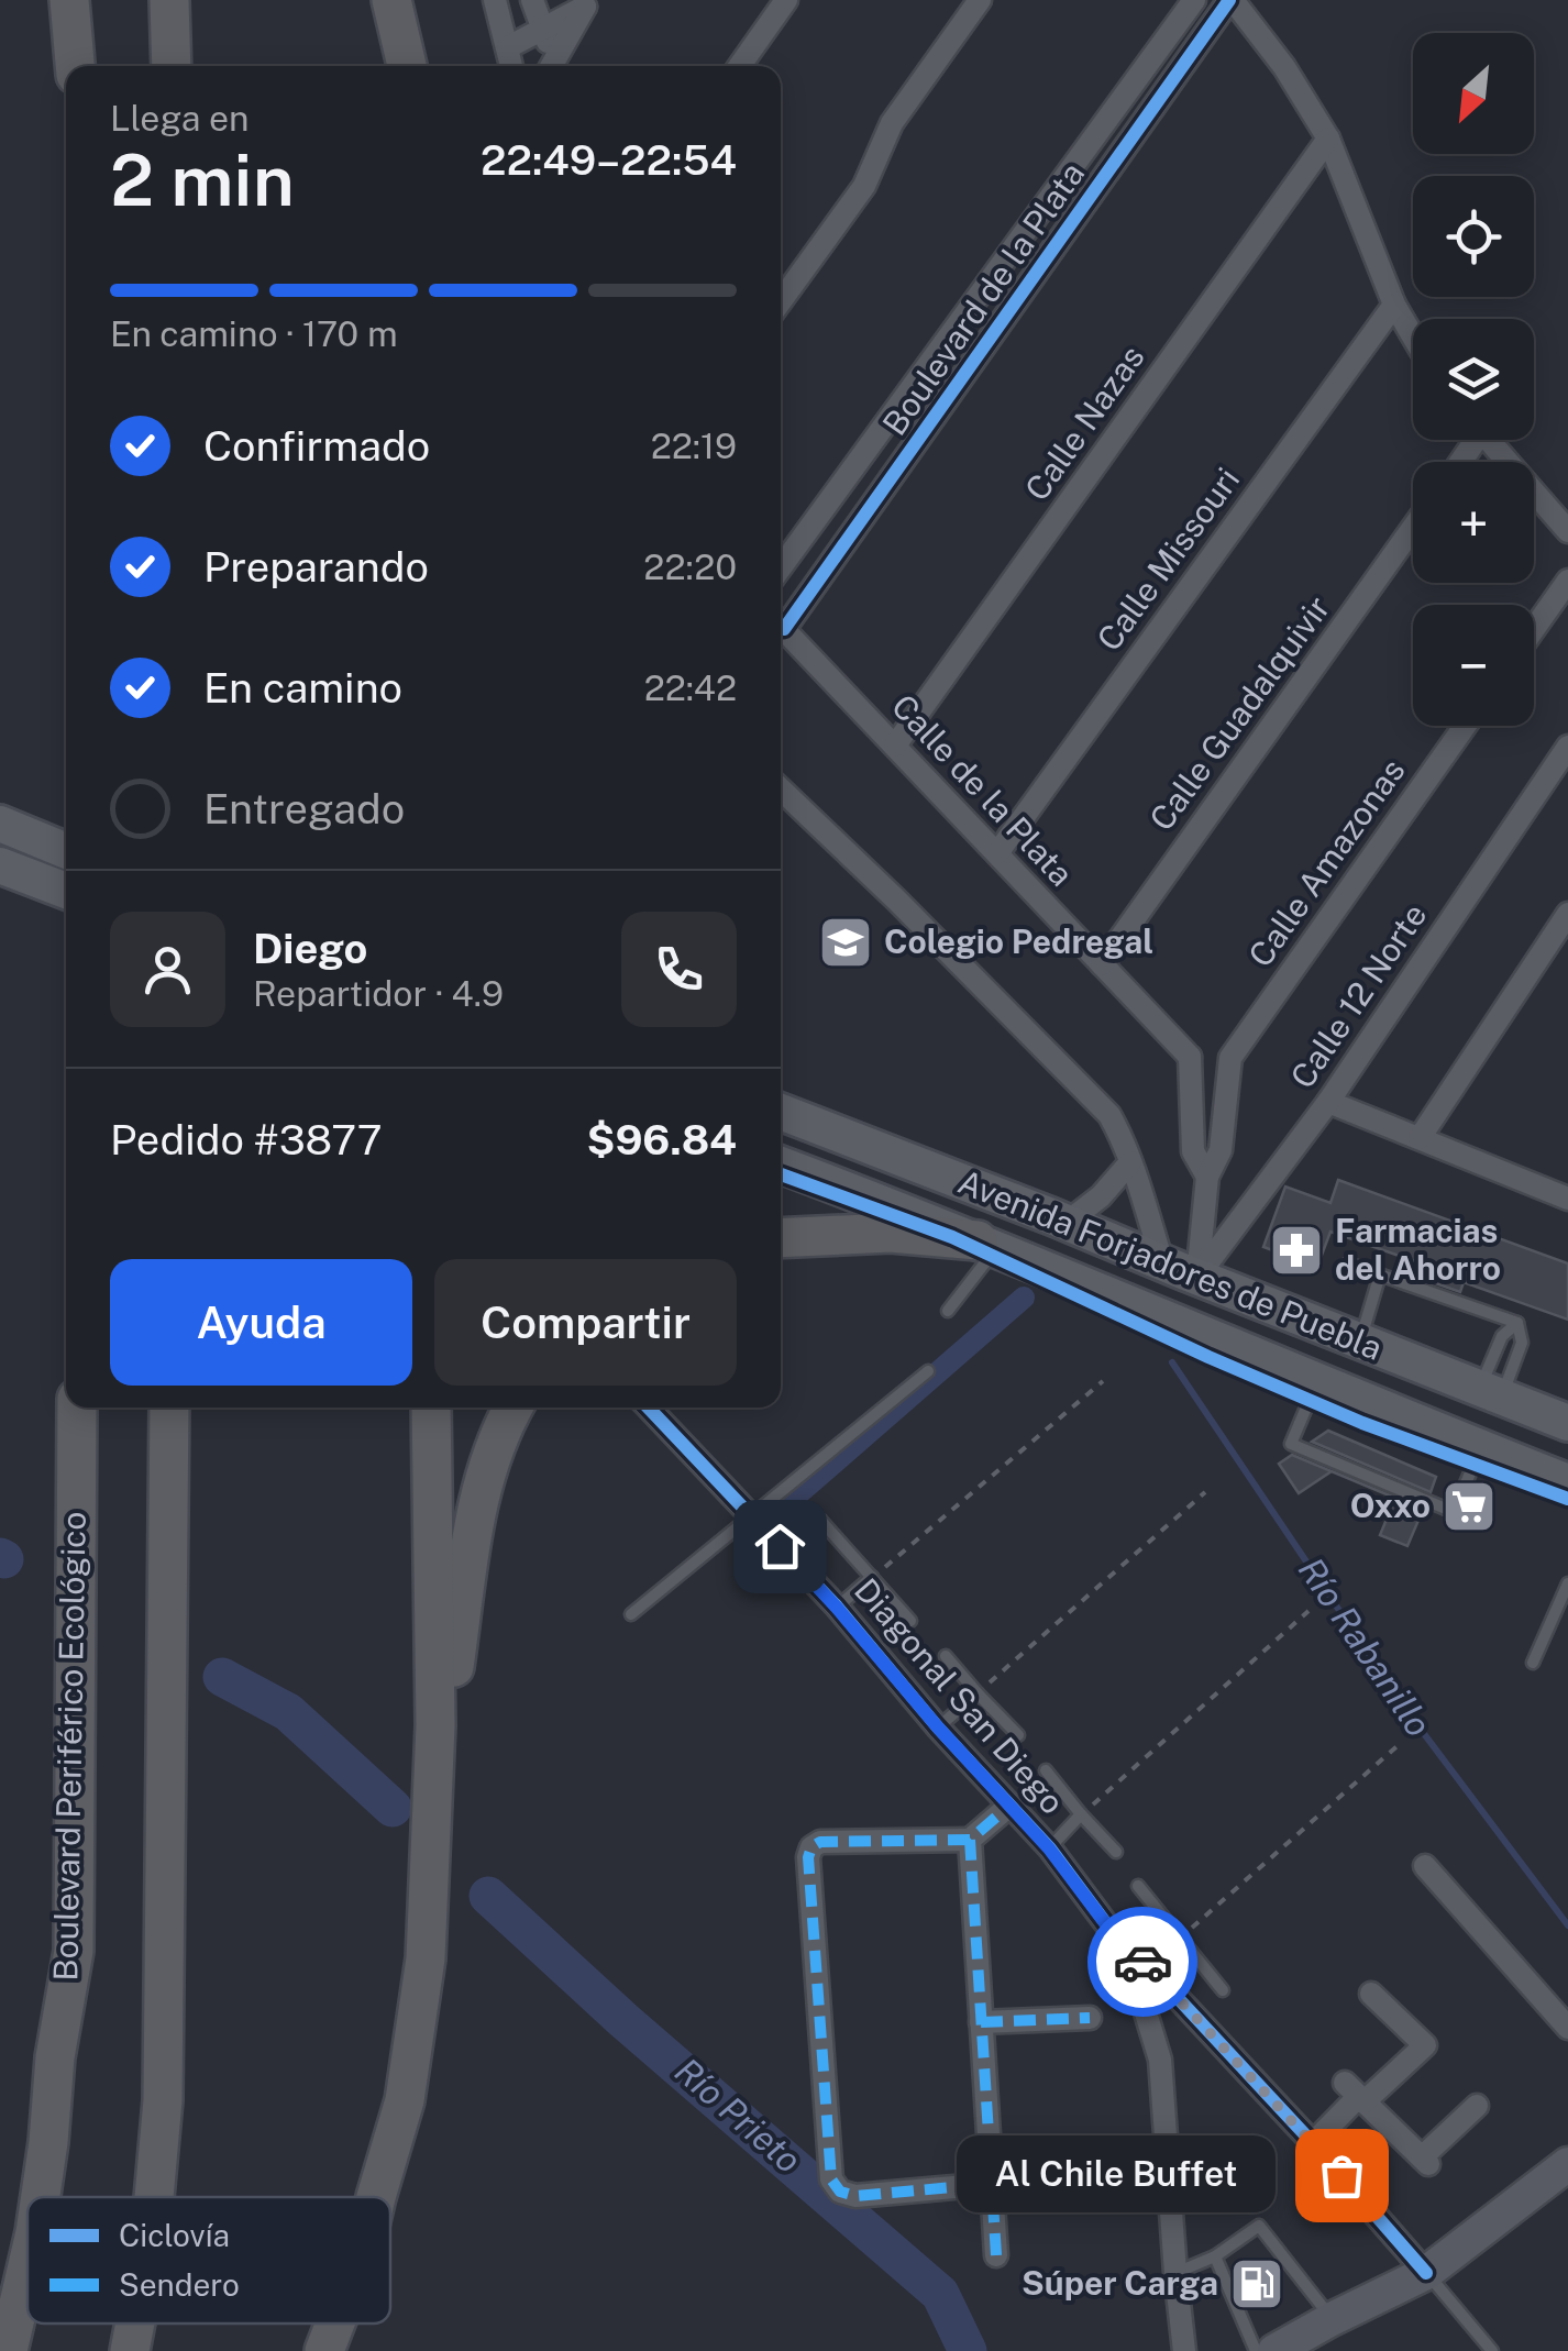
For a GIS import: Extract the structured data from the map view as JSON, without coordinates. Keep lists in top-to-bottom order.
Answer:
{
  "streets": {
    "highway": ["Boulevard Periférico Ecológico"],
    "main road": ["Avenida Forjadores de Puebla"],
    "street": [
      "Boulevard de la Plata",
      "Calle Nazas",
      "Calle Missouri",
      "Calle Guadalquivir",
      "Calle de la Plata",
      "Calle Amazonas",
      "Calle 12 Norte",
      "Diagonal San Diego"
    ]
  },
  "crossings": [
    ["Calle Nazas", "Calle de la Plata"],
    ["Calle Missouri", "Calle de la Plata"],
    ["Calle Guadalquivir", "Calle de la Plata"],
    ["Calle 12 Norte", "Avenida Forjadores de Puebla"]
  ],
  "water": ["Río Rabanillo", "Río Prieto"],
  "places": {
    "school or university": ["Colegio Pedregal"],
    "pharmacy": ["Farmacias del Ahorro"],
    "supermarket": ["Oxxo"],
    "other": ["Al Chile Buffet"],
    "fuel station": ["Súper Carga"]
  },
  "legend": ["Ciclovía", "Sendero"],
  "north": "bottom left",
  "page": {
    "map_buttons": ["+", "−"],
    "heading": ["2 min", "Llega en", "22:49–22:54"],
    "panel": [
      "Diego",
      "Repartidor · 4.9",
      "Pedido #3877",
      "$96.84"
    ],
    "bar": "En camino · 170 m",
    "list": [
      ["Confirmado", "22:19"],
      ["Preparando", "22:20"],
      ["En camino", "22:42"],
      "Entregado"
    ],
    "buttons": ["Ayuda", "Compartir"],
    "bubble": "Al Chile Buffet"
  }
}
